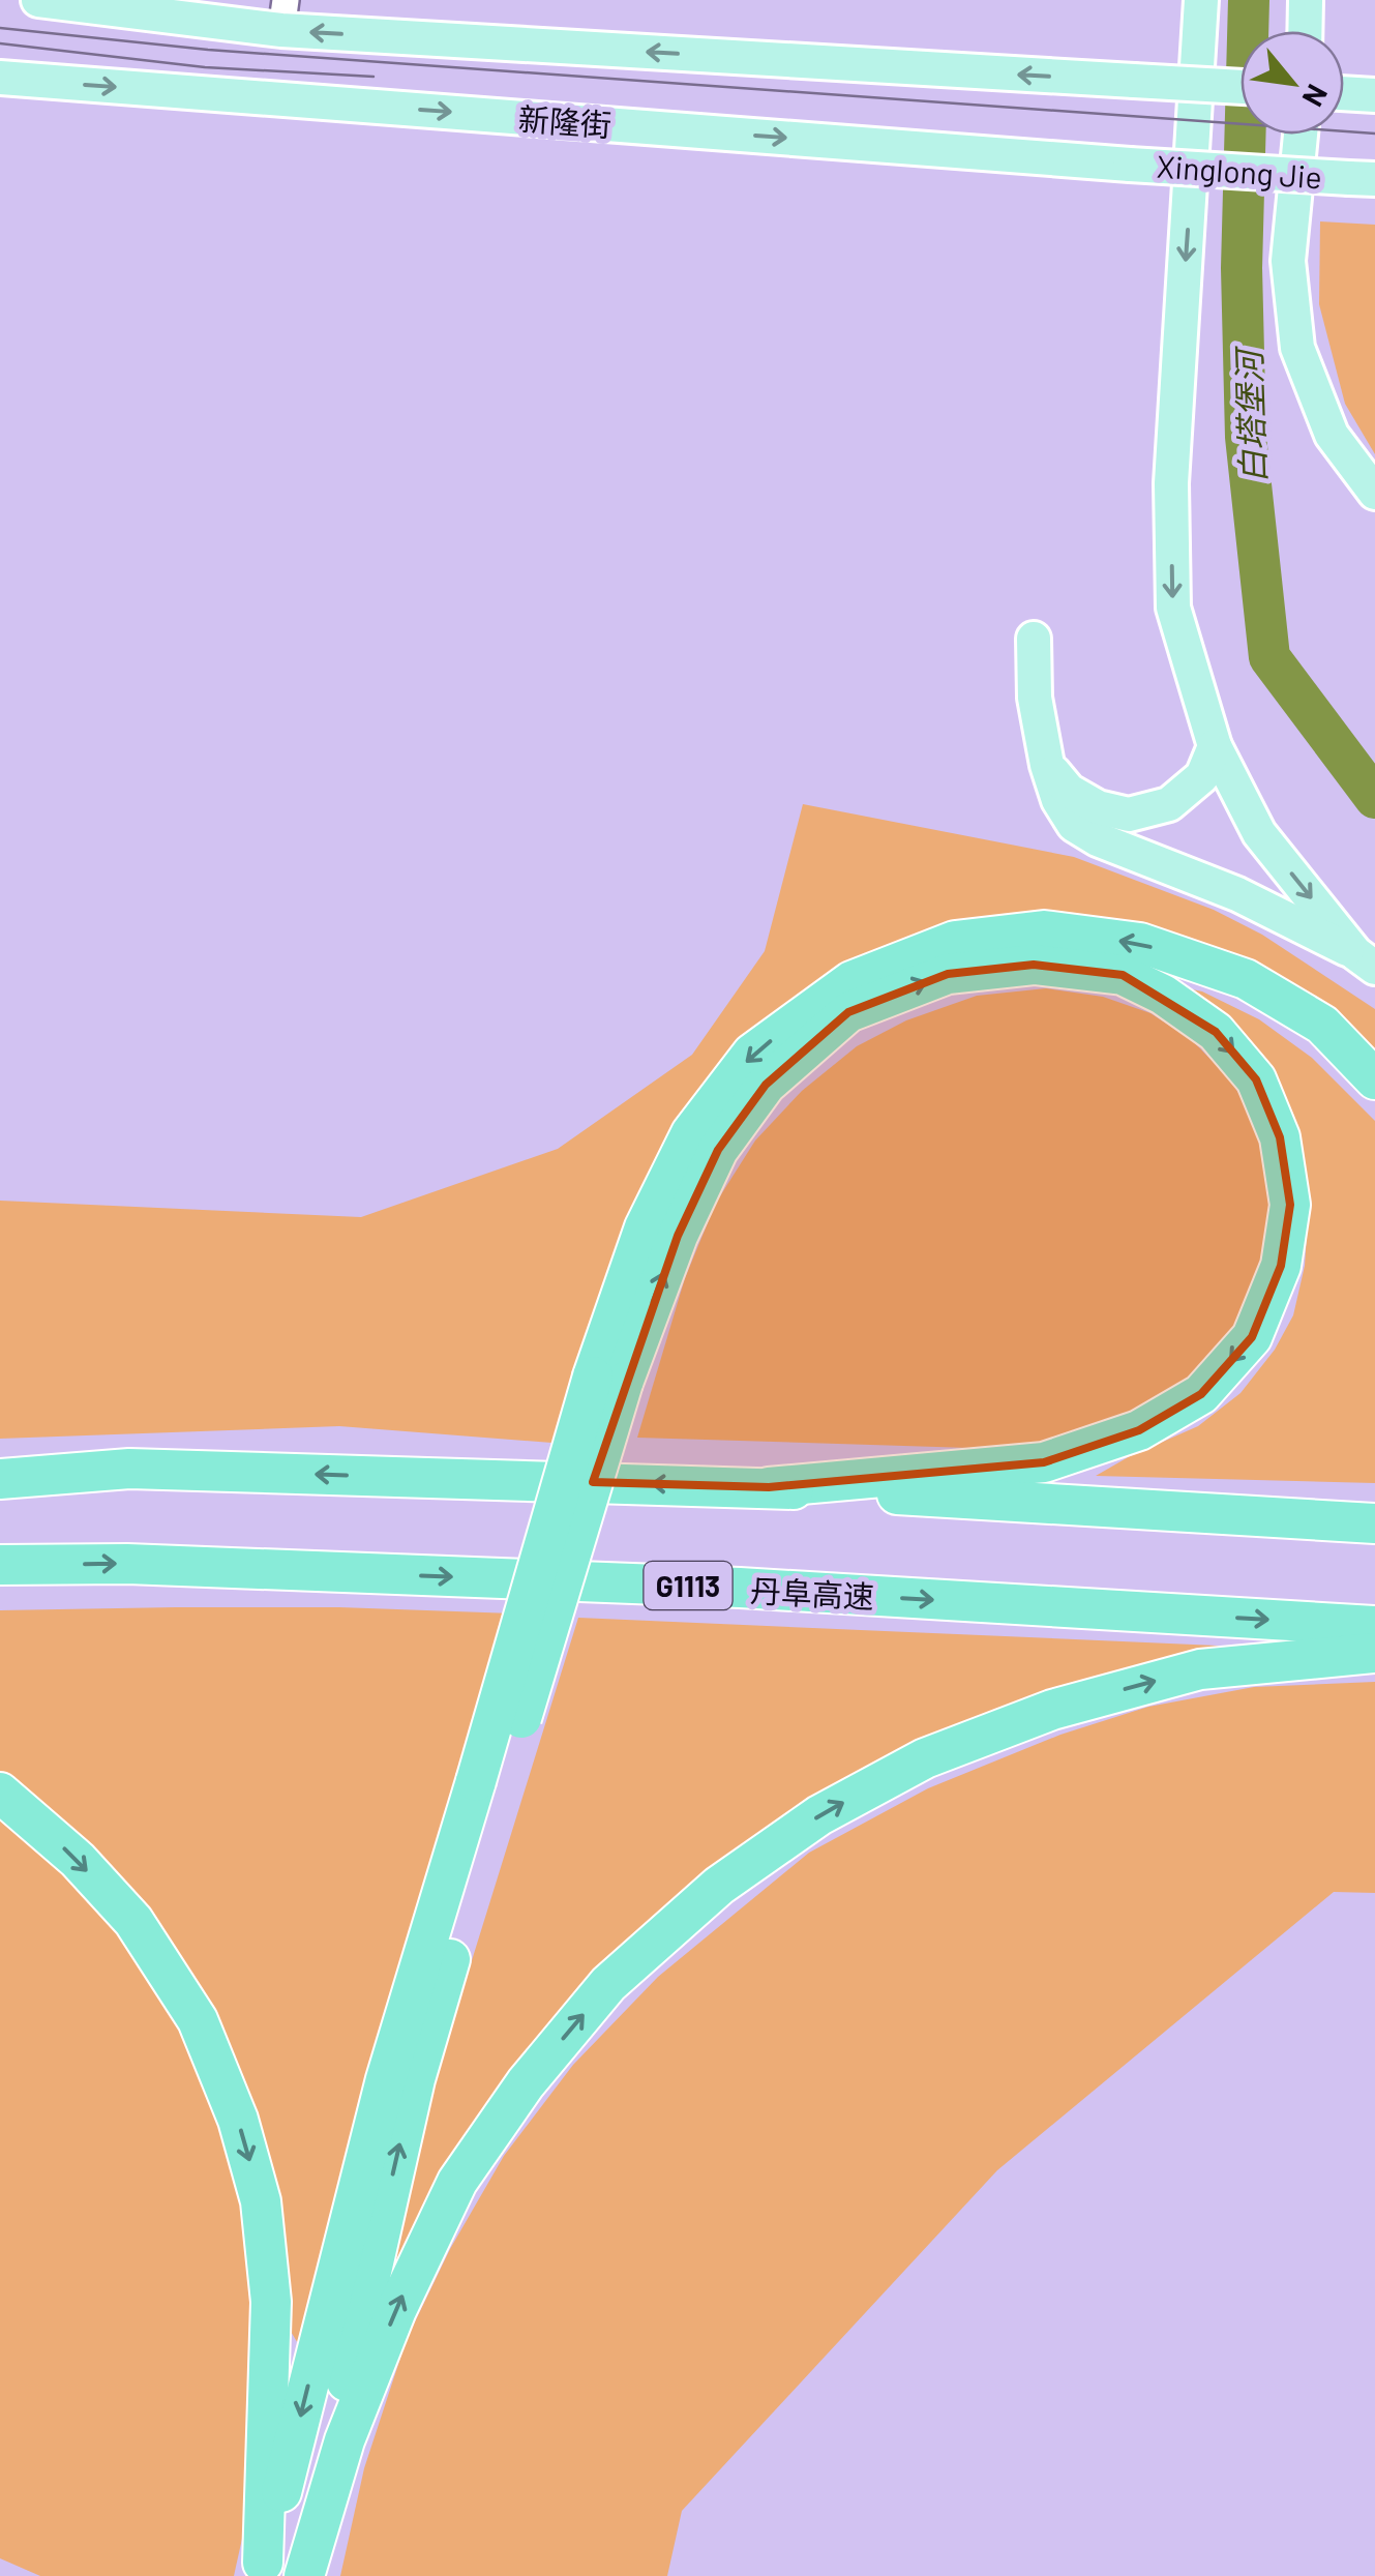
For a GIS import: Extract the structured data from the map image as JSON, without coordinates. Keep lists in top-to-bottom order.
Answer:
{
  "streets": {
    "highway": ["G1113", "丹阜高速"],
    "main road": ["新隆街", "Xinglong Jie"]
  },
  "crossings": [
    ["新隆街", "Xinglong Jie"]
  ],
  "water": ["白塔堡河"],
  "north": "bottom right"
}
